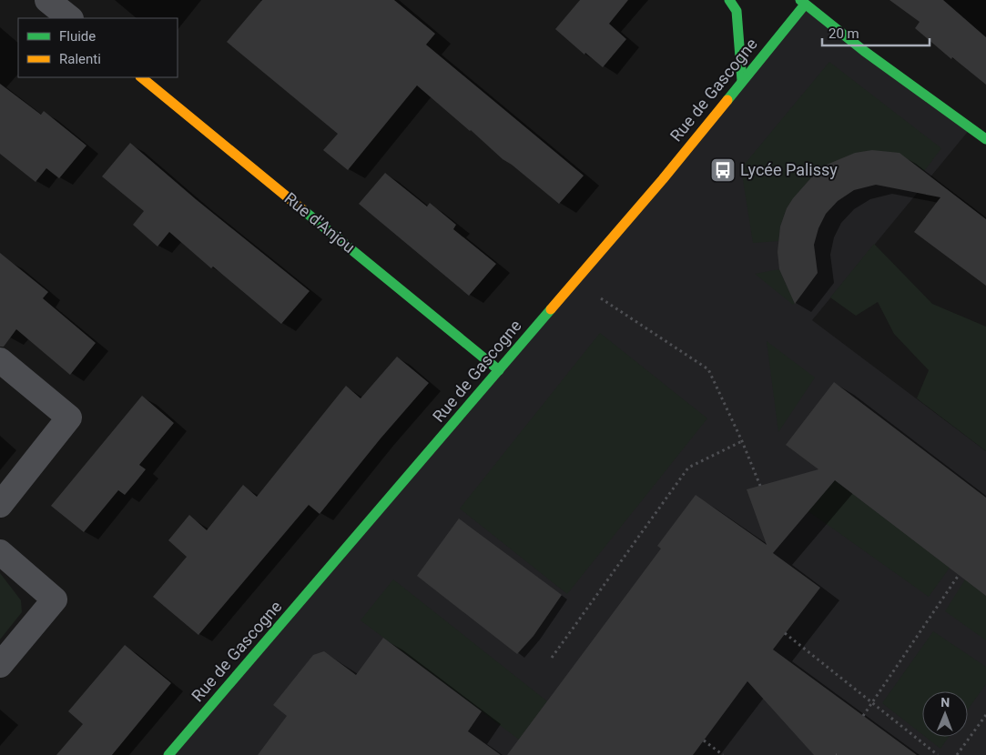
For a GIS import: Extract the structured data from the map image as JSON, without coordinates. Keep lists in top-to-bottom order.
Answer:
{
  "streets": {
    "street": ["Rue de Gascogne", "Rue d'Anjou"]
  },
  "crossings": [
    ["Rue de Gascogne", "Rue d'Anjou"]
  ],
  "places": {
    "bus stop": ["Lycée Palissy"]
  },
  "legend": ["Fluide", "Ralenti"],
  "scale_bar": "20 m",
  "north": "top"
}
